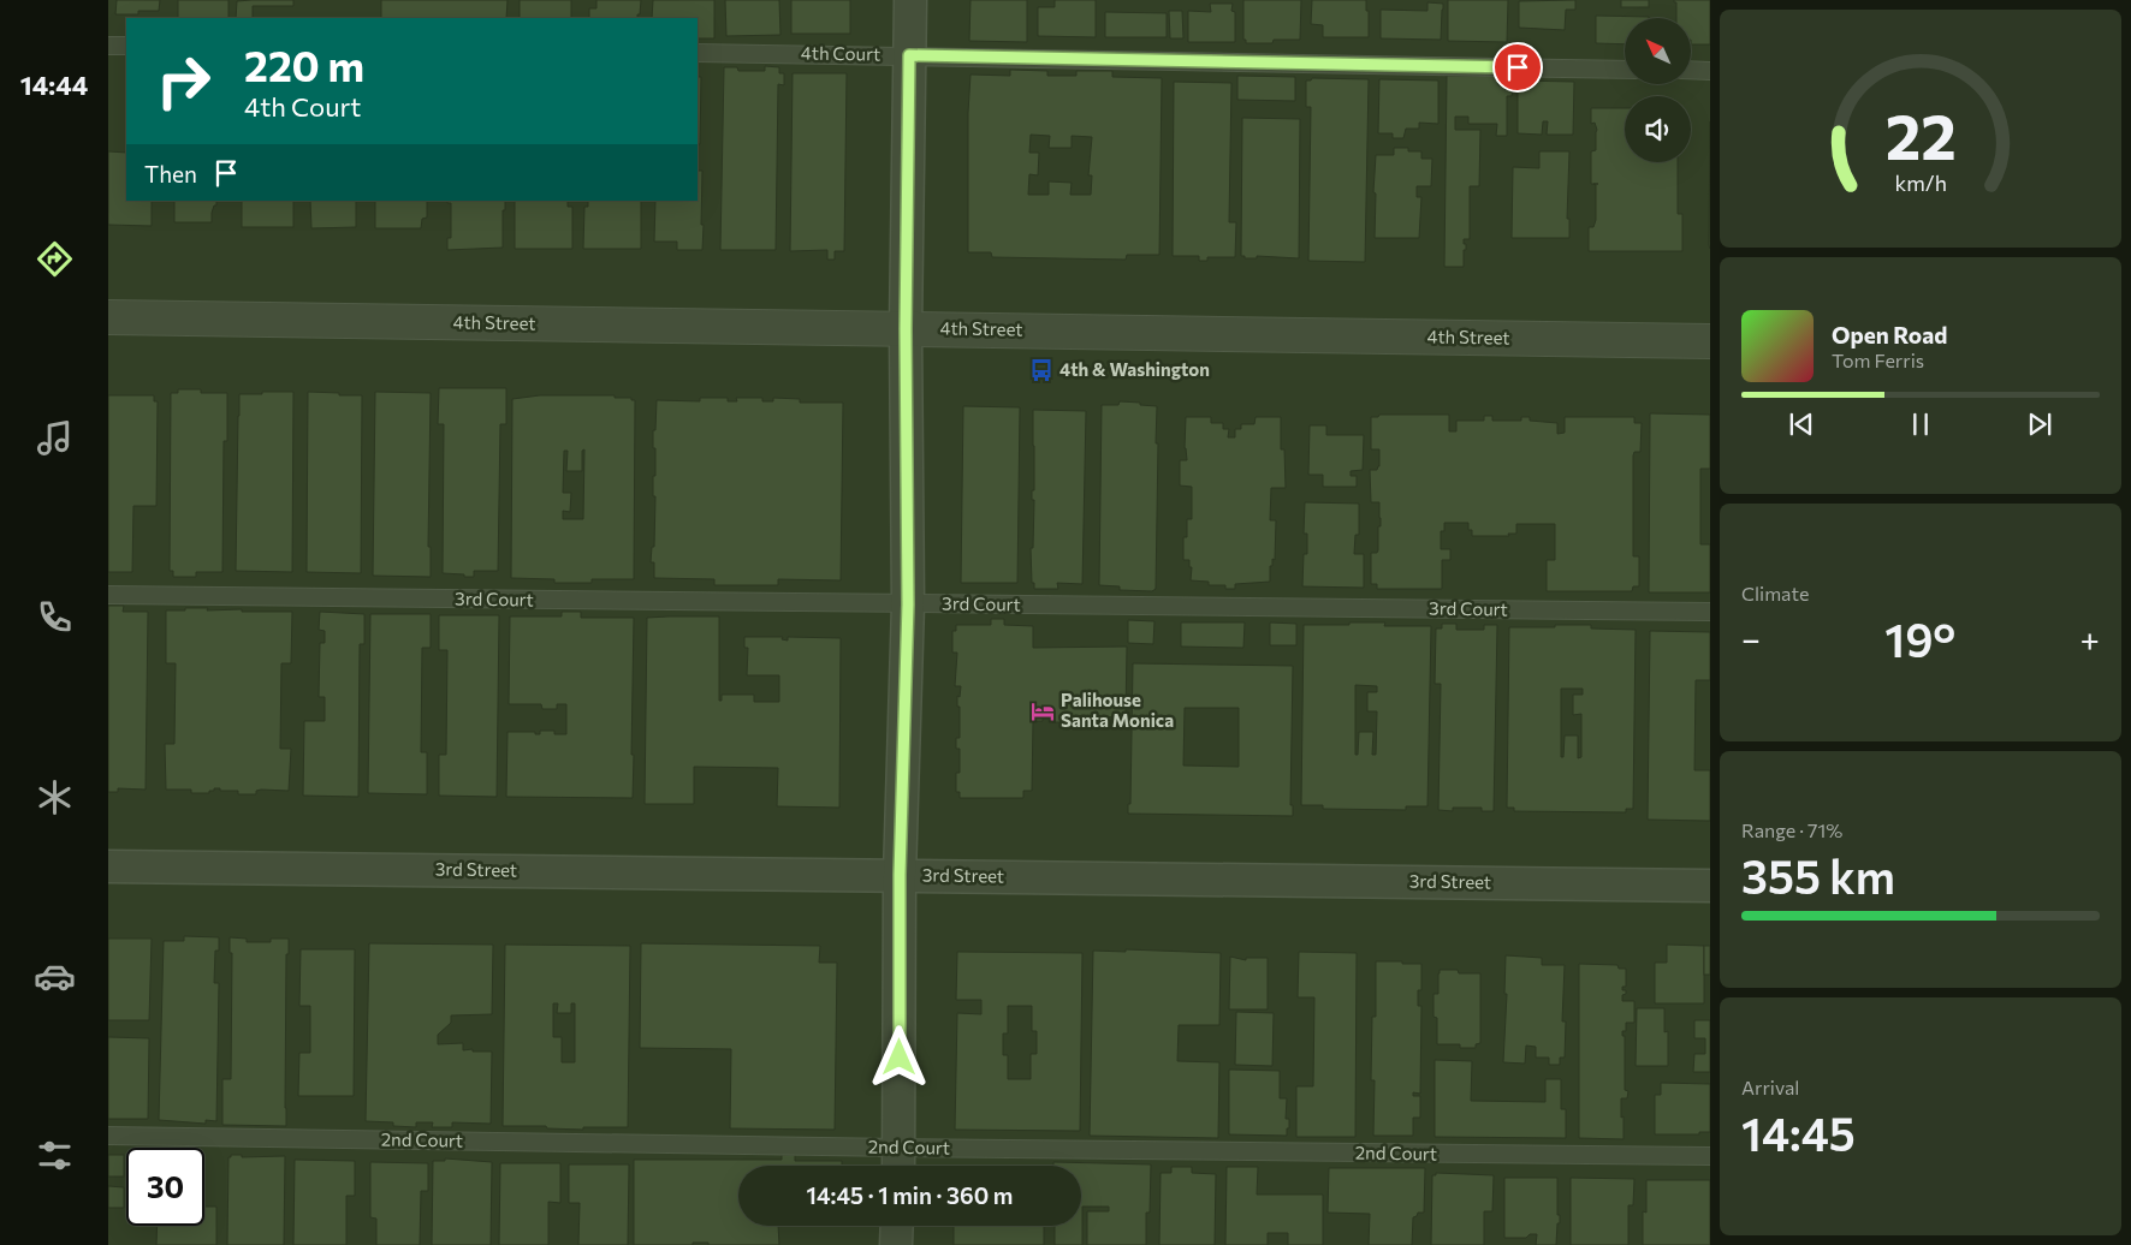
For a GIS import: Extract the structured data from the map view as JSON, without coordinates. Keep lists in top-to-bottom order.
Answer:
{
  "streets": {
    "street": ["4th Street", "3rd Street"],
    "lane": ["4th Court", "3rd Court", "2nd Court"]
  },
  "places": {
    "bus stop": ["4th & Washington"],
    "hotel": ["Palihouse Santa Monica"]
  },
  "north": "top left",
  "page": {
    "tabs": "14:44",
    "turn": ["220 m", "4th Court"],
    "then": "Then",
    "song": ["Open Road", "Tom Ferris"],
    "tile": [
      "Climate",
      ["Range · 71%", "355 km"],
      ["Arrival", "14:45"]
    ],
    "heat": ["−", "19°", "+"],
    "limit": "30",
    "trip": "14:45 · 1 min · 360 m",
    "gauge": ["22", "km/h"]
  }
}
